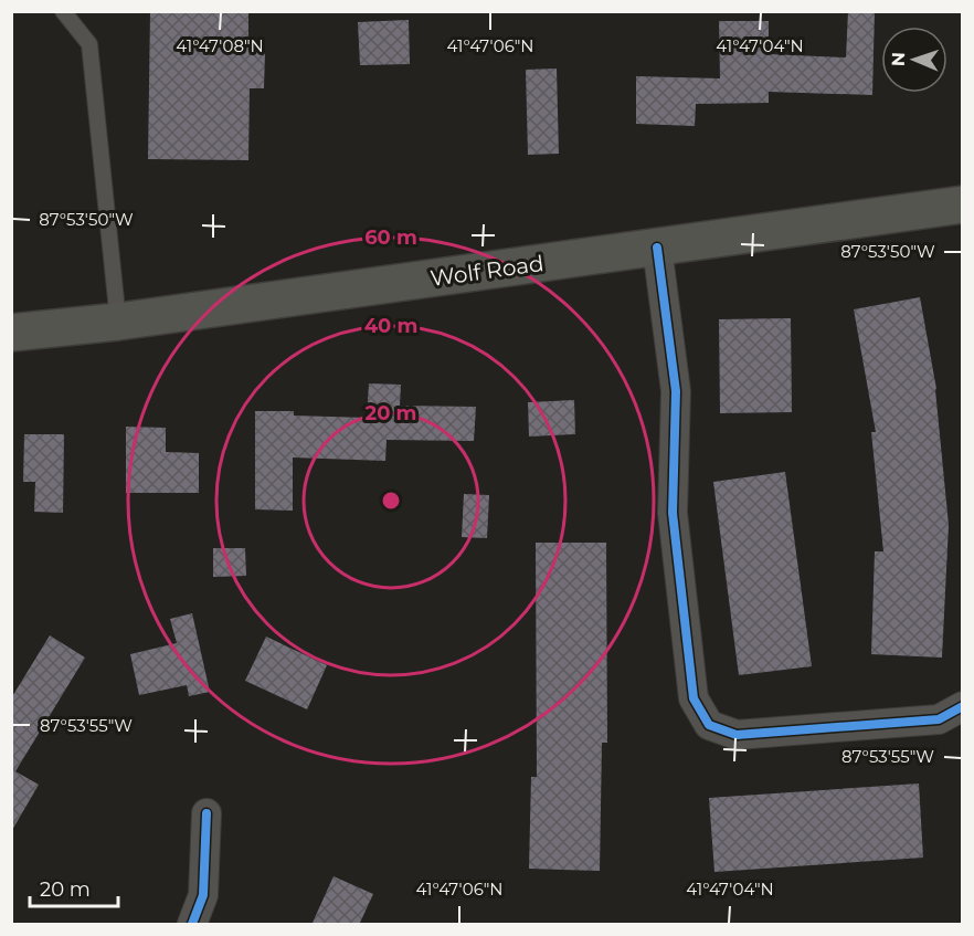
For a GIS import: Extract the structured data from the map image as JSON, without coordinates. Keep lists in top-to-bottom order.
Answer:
{
  "streets": {
    "main road": ["Wolf Road"]
  },
  "scale_bar": "20 m",
  "north": "left",
  "coordinates": [
    "41°47'08\"N",
    "41°47'06\"N",
    "41°47'04\"N",
    "87°53'50\"W",
    "87°53'55\"W"
  ],
  "rings": ["60 m", "40 m", "20 m"]
}
